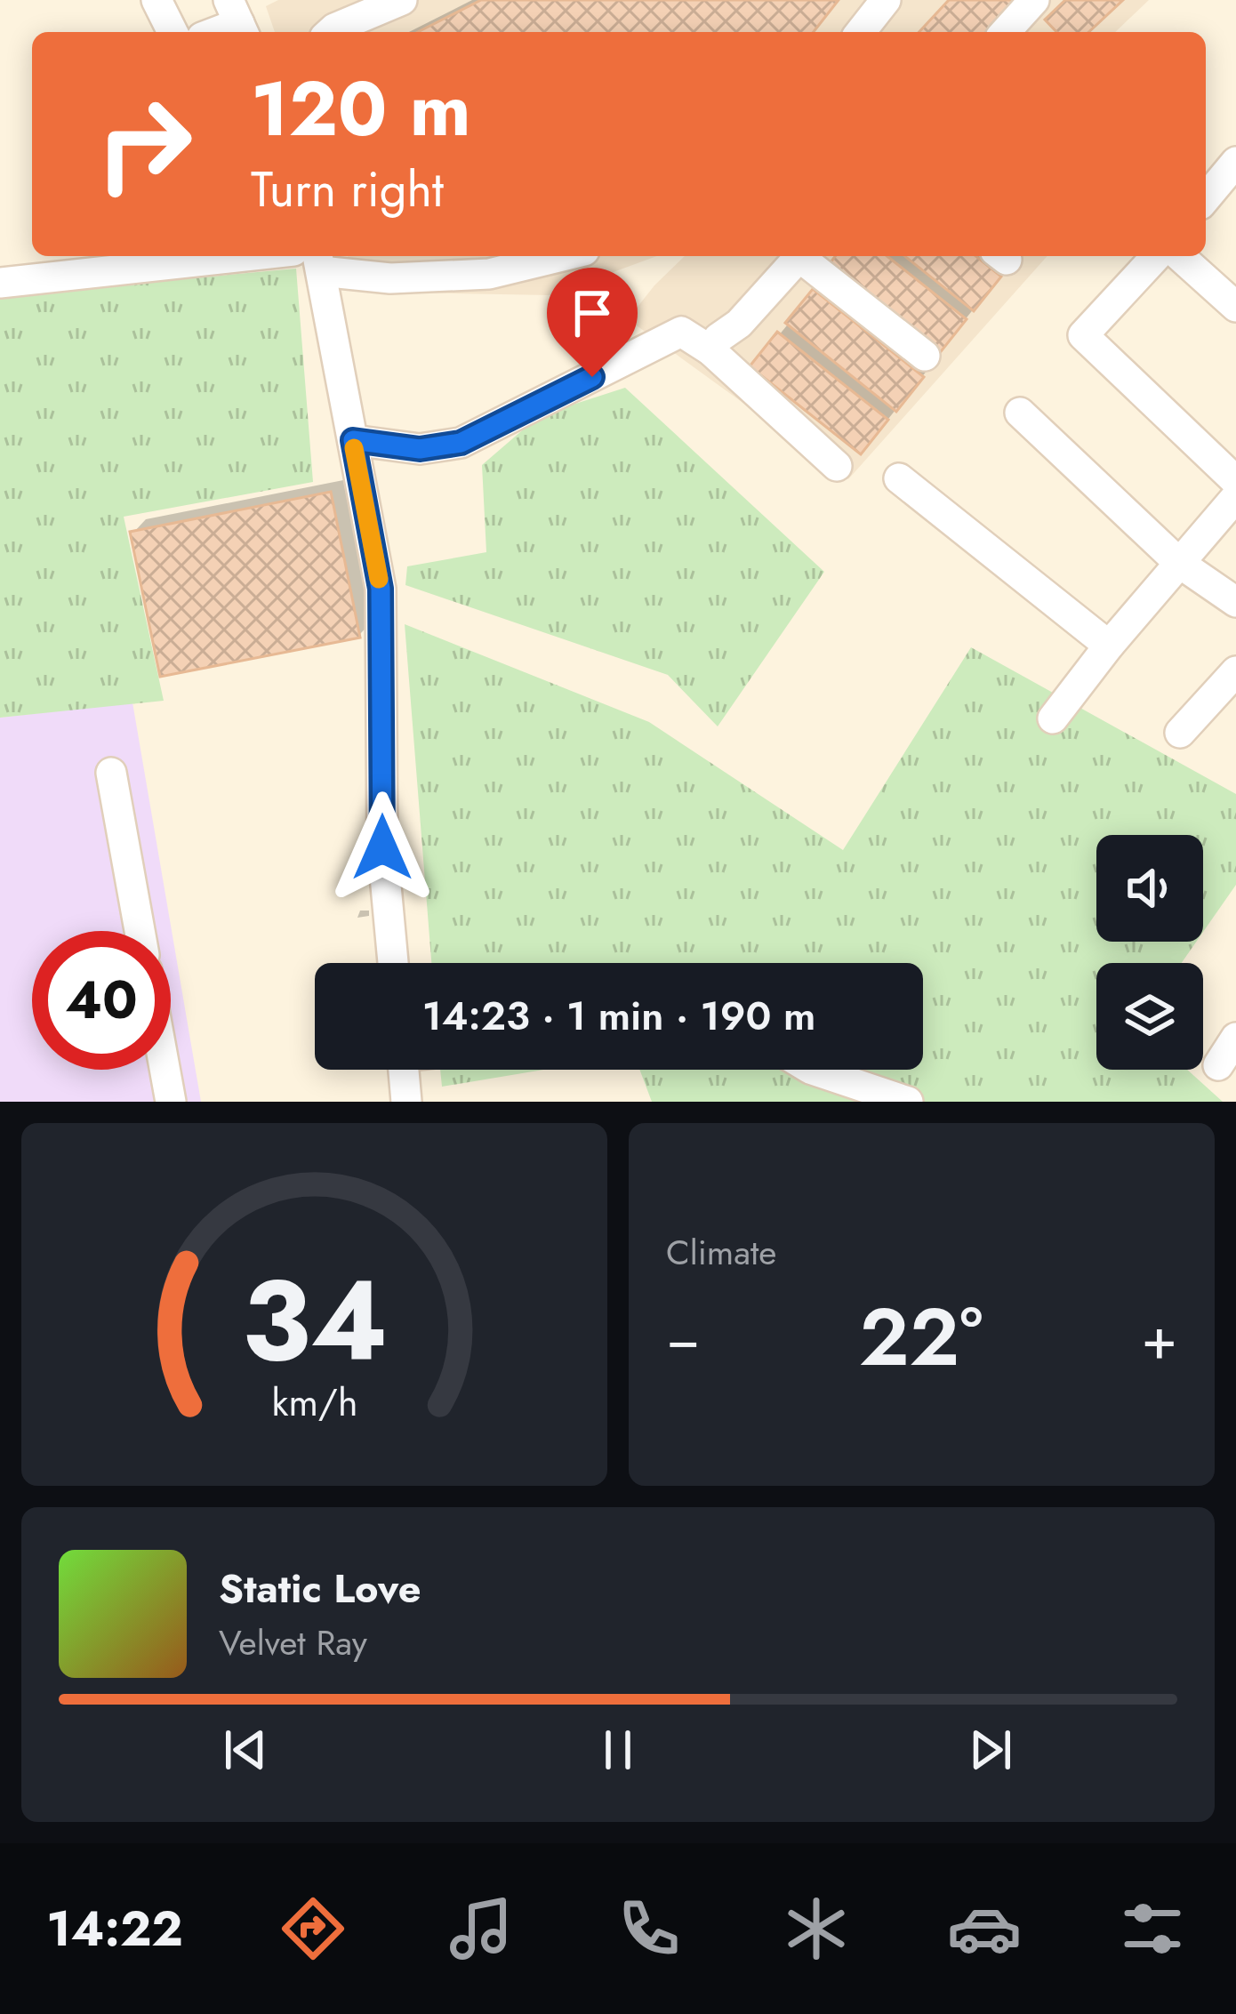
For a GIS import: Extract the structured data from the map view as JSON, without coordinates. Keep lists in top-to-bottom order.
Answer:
{
  "page": {
    "turn": ["120 m", "Turn right"],
    "limit": "40",
    "trip": "14:23 · 1 min · 190 m",
    "tile": "Climate",
    "heat": ["−", "22°", "+"],
    "song": ["Static Love", "Velvet Ray"],
    "tabs": "14:22",
    "gauge": ["34", "km/h"]
  }
}
